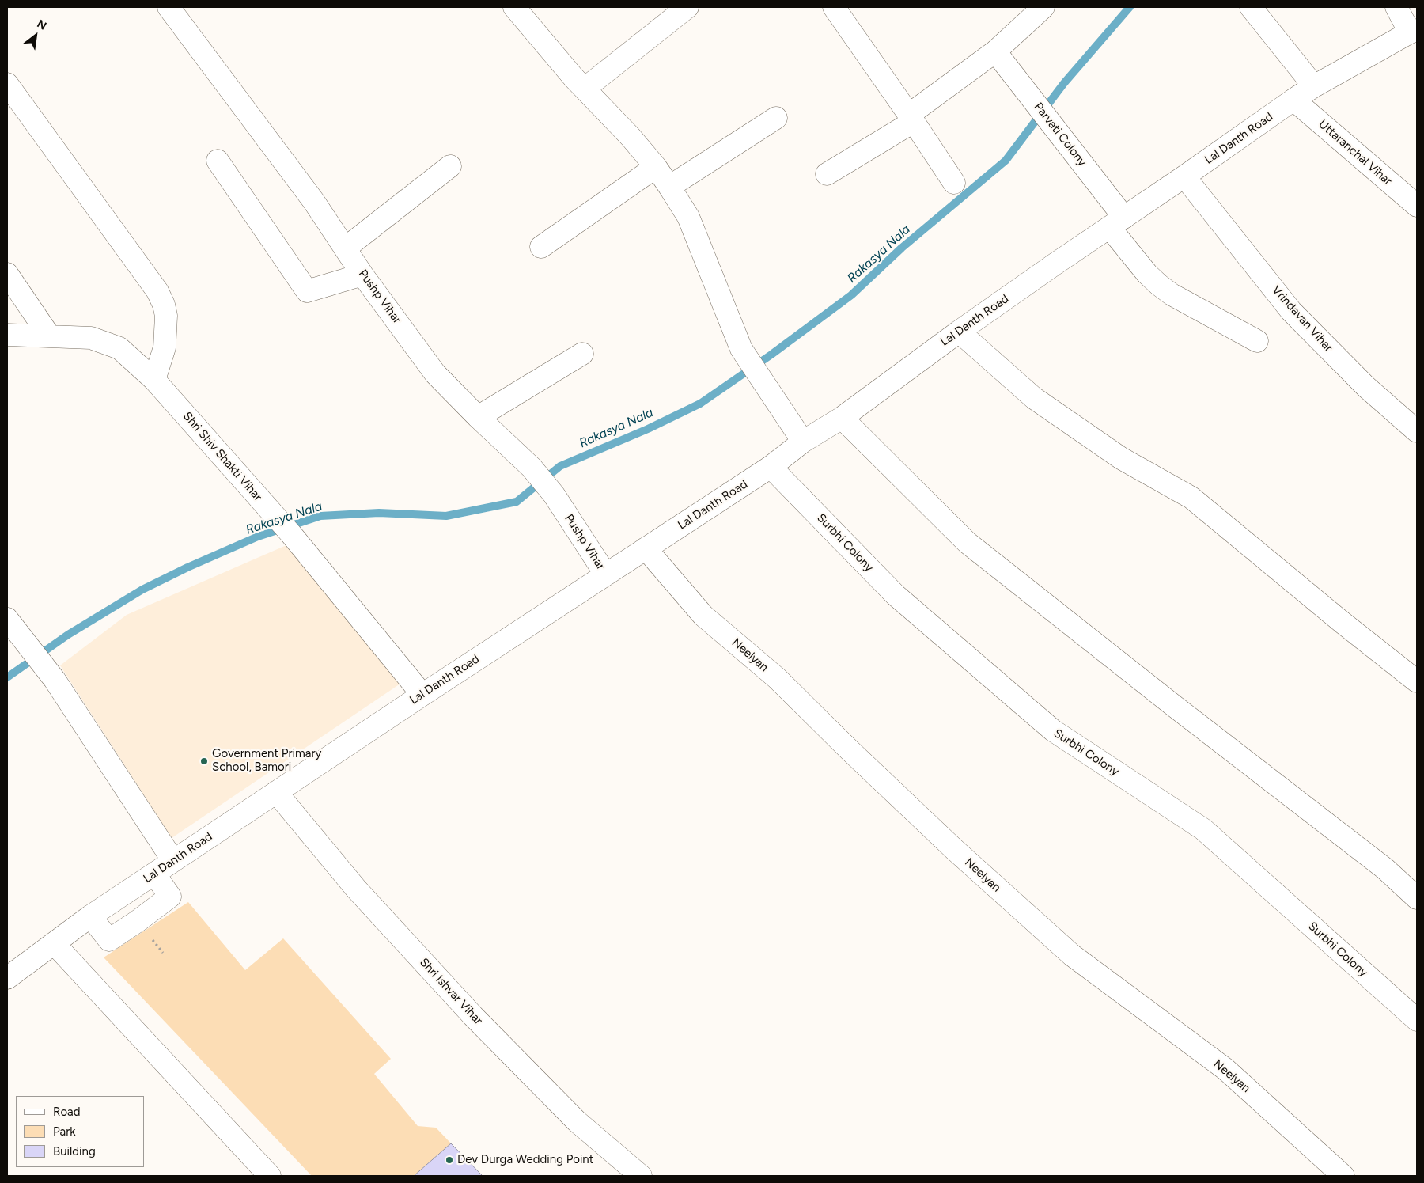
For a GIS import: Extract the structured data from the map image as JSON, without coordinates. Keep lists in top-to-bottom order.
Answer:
{
  "streets": {
    "street": [
      "Parvati Colony",
      "Lal Danth Road",
      "Uttaranchal Vihar",
      "Pushp Vihar",
      "Vrindavan Vihar",
      "Shri Shiv Shakti Vihar",
      "Surbhi Colony",
      "Neelyan",
      "Shri Ishvar Vihar"
    ]
  },
  "crossings": [
    ["Parvati Colony", "Lal Danth Road"],
    ["Lal Danth Road", "Uttaranchal Vihar"],
    ["Lal Danth Road", "Pushp Vihar"],
    ["Lal Danth Road", "Vrindavan Vihar"],
    ["Lal Danth Road", "Shri Shiv Shakti Vihar"],
    ["Lal Danth Road", "Surbhi Colony"],
    ["Lal Danth Road", "Neelyan"],
    ["Lal Danth Road", "Shri Ishvar Vihar"]
  ],
  "water": ["Rakasya Nala"],
  "places": ["Government Primary School, Bamori", "Dev Durga Wedding Point"],
  "legend": ["Road", "Park", "Building"],
  "north": "top right"
}
